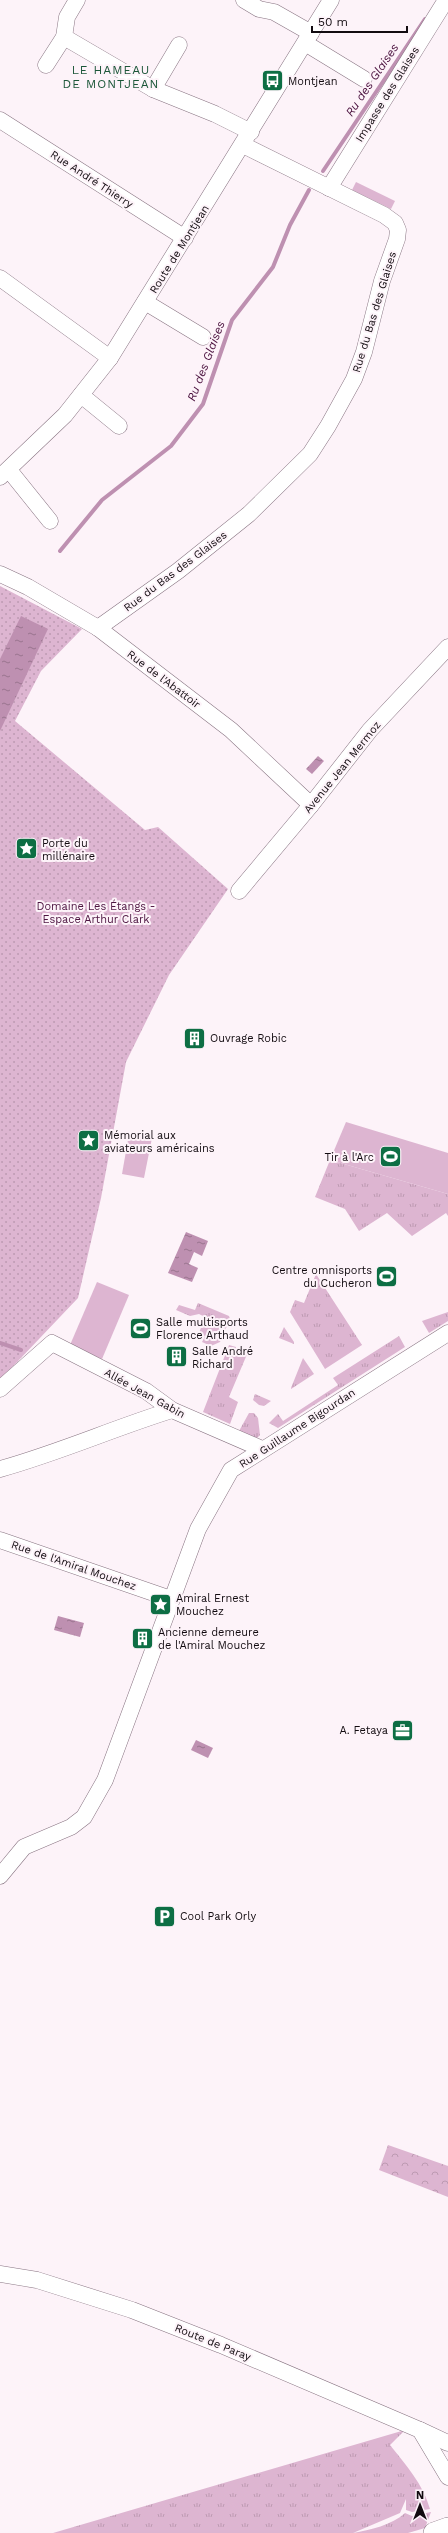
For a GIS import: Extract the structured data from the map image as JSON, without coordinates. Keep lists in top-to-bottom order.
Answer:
{
  "streets": {
    "street": [
      "Impasse des Glaises",
      "Rue André Thierry",
      "Route de Montjean",
      "Rue du Bas des Glaises",
      "Rue de l'Abattoir",
      "Avenue Jean Mermoz",
      "Allée Jean Gabin",
      "Rue Guillaume Bigourdan",
      "Rue de l'Amiral Mouchez",
      "Route de Paray"
    ]
  },
  "crossings": [
    ["Impasse des Glaises", "Rue du Bas des Glaises"],
    ["Rue André Thierry", "Route de Montjean"],
    ["Rue du Bas des Glaises", "Rue de l'Abattoir"],
    ["Rue de l'Abattoir", "Avenue Jean Mermoz"],
    ["Allée Jean Gabin", "Rue Guillaume Bigourdan"],
    ["Rue Guillaume Bigourdan", "Rue de l'Amiral Mouchez"]
  ],
  "districts": ["LE HAMEAU DE MONTJEAN"],
  "water": ["Ru des Glaises"],
  "parks": ["Domaine Les Étangs - Espace Arthur Clark"],
  "places": {
    "bus stop": ["Montjean"],
    "place": ["Porte du millénaire", "Mémorial aux aviateurs américains", "Amiral Ernest Mouchez"],
    "building": ["Ouvrage Robic", "Salle André Richard", "Ancienne demeure de l'Amiral Mouchez"],
    "sports": ["Tir à l'Arc", "Centre omnisports du Cucheron", "Salle multisports Florence Arthaud"],
    "office": ["A. Fetaya"],
    "parking": ["Cool Park Orly"]
  },
  "scale_bar": "50 m",
  "north": "top"
}
